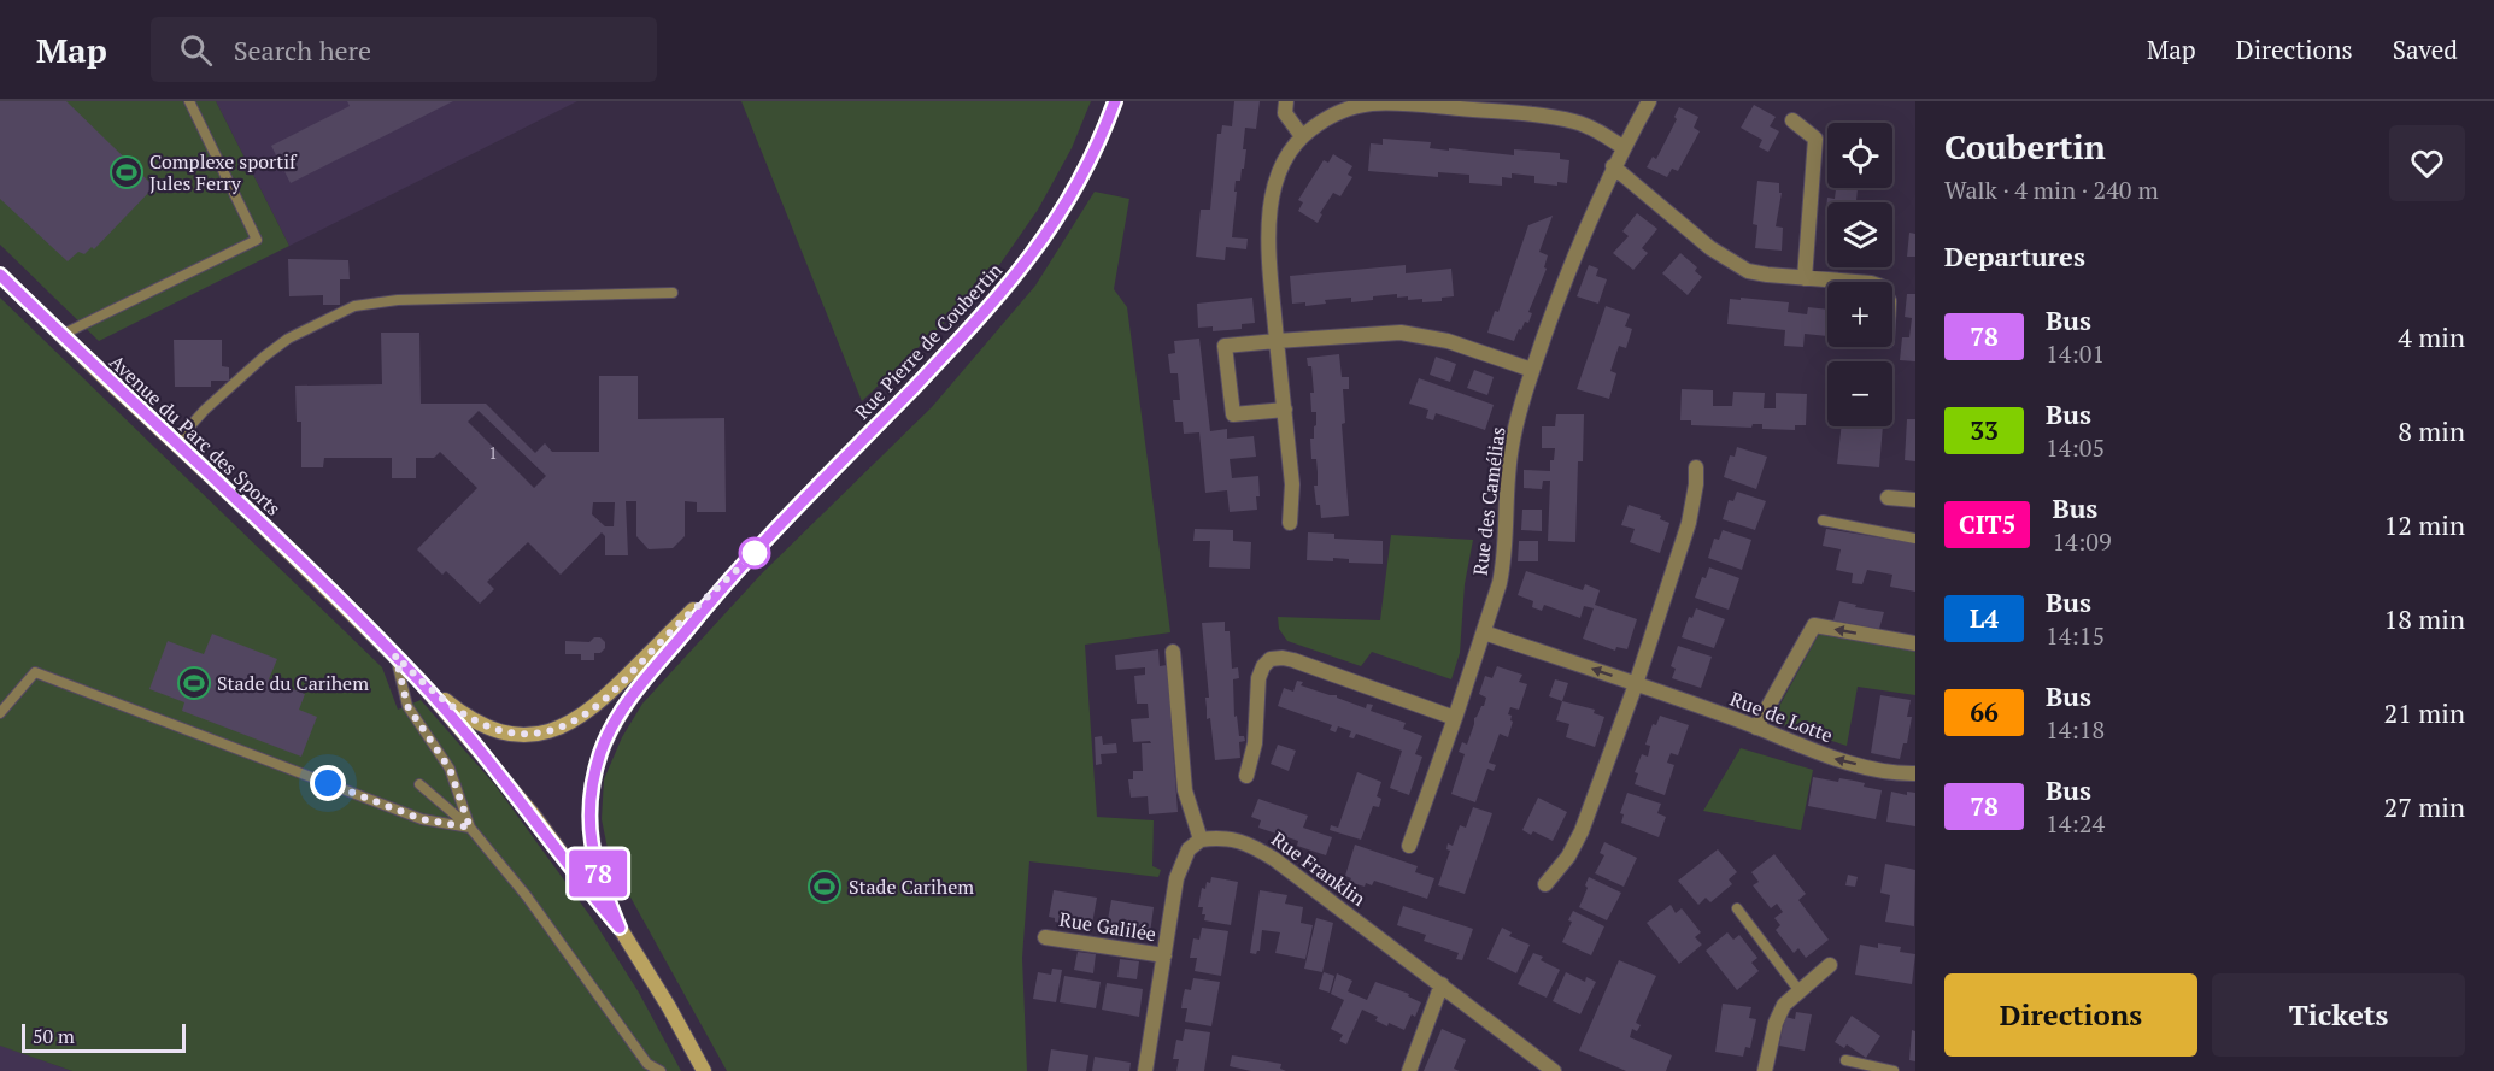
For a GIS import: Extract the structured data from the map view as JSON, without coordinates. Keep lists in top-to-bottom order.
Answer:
{
  "streets": {
    "street": [
      "Rue Pierre de Coubertin",
      "Avenue du Parc des Sports",
      "Rue des Camélias",
      "Rue de Lotte",
      "Rue Franklin",
      "Rue Galilée"
    ]
  },
  "crossings": [
    ["Rue Pierre de Coubertin", "Avenue du Parc des Sports"],
    ["Rue des Camélias", "Rue de Lotte"],
    ["Rue Franklin", "Rue Galilée"]
  ],
  "one_way": ["Rue de Lotte"],
  "places": {
    "sports": ["Complexe sportif Jules Ferry", "Stade du Carihem", "Stade Carihem"]
  },
  "lines": ["bus line 78"],
  "house_numbers": ["1"],
  "scale_bar": "50 m",
  "page": {
    "header": "Map",
    "search": "Search here",
    "nav": ["Map", "Directions", "Saved"],
    "on_map": "78",
    "heading": [
      ["Coubertin", "Walk · 4 min · 240 m"],
      "Departures"
    ],
    "map_buttons": ["+", "−"],
    "list": [
      {
        "mark": "78",
        "name": "Bus",
        "note": "14:01",
        "value": "4 min"
      },
      {
        "mark": "33",
        "name": "Bus",
        "note": "14:05",
        "value": "8 min"
      },
      {
        "mark": "CIT5",
        "name": "Bus",
        "note": "14:09",
        "value": "12 min"
      },
      {
        "mark": "L4",
        "name": "Bus",
        "note": "14:15",
        "value": "18 min"
      },
      {
        "mark": "66",
        "name": "Bus",
        "note": "14:18",
        "value": "21 min"
      },
      {
        "mark": "78",
        "name": "Bus",
        "note": "14:24",
        "value": "27 min"
      }
    ],
    "buttons": ["Directions", "Tickets"],
    "scale": "50 m"
  }
}
